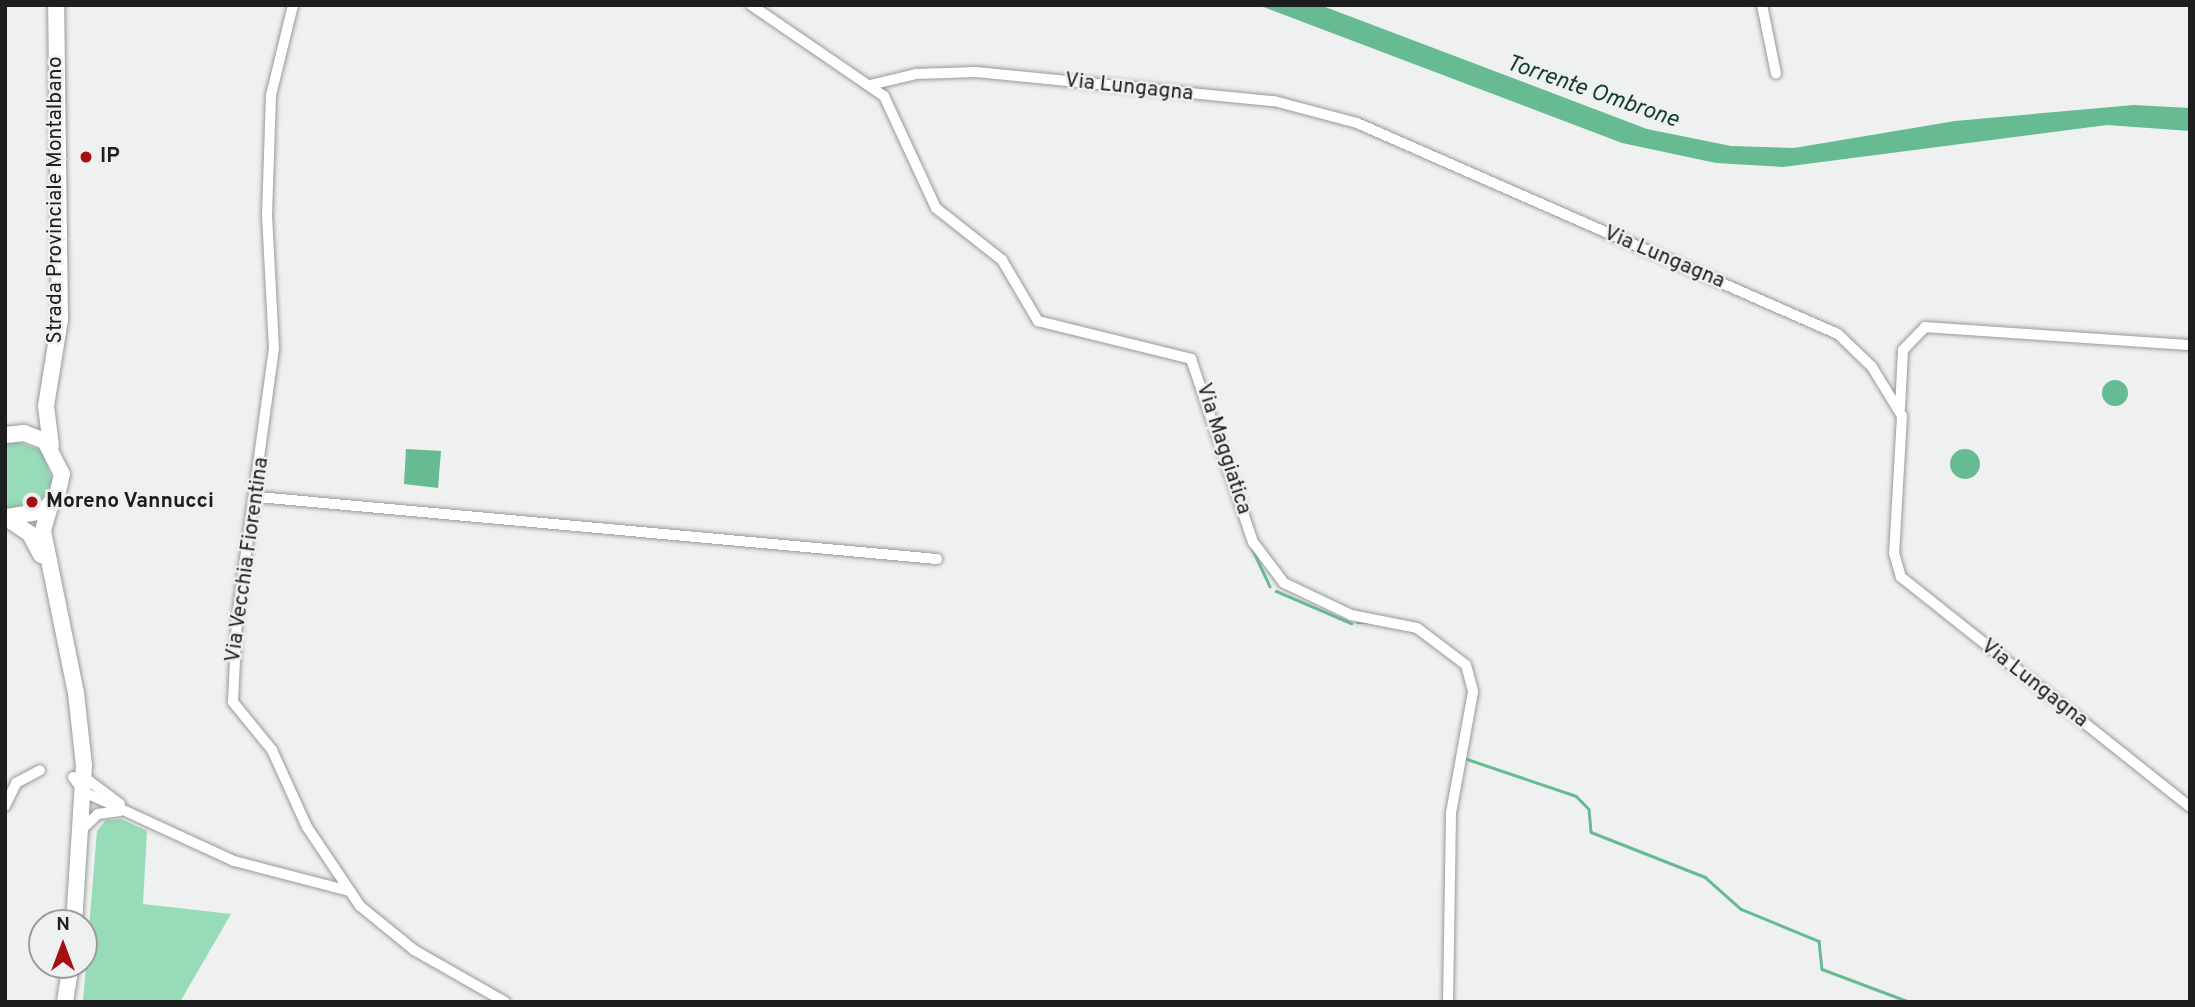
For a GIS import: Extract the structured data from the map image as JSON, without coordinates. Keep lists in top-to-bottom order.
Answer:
{
  "streets": {
    "main road": ["Strada Provinciale Montalbano"],
    "street": ["Via Lungagna", "Via Maggiatica", "Via Vecchia Fiorentina"]
  },
  "crossings": [
    ["Via Lungagna", "Via Maggiatica"]
  ],
  "water": ["Torrente Ombrone"],
  "places": ["IP", "Moreno Vannucci"],
  "north": "top"
}
